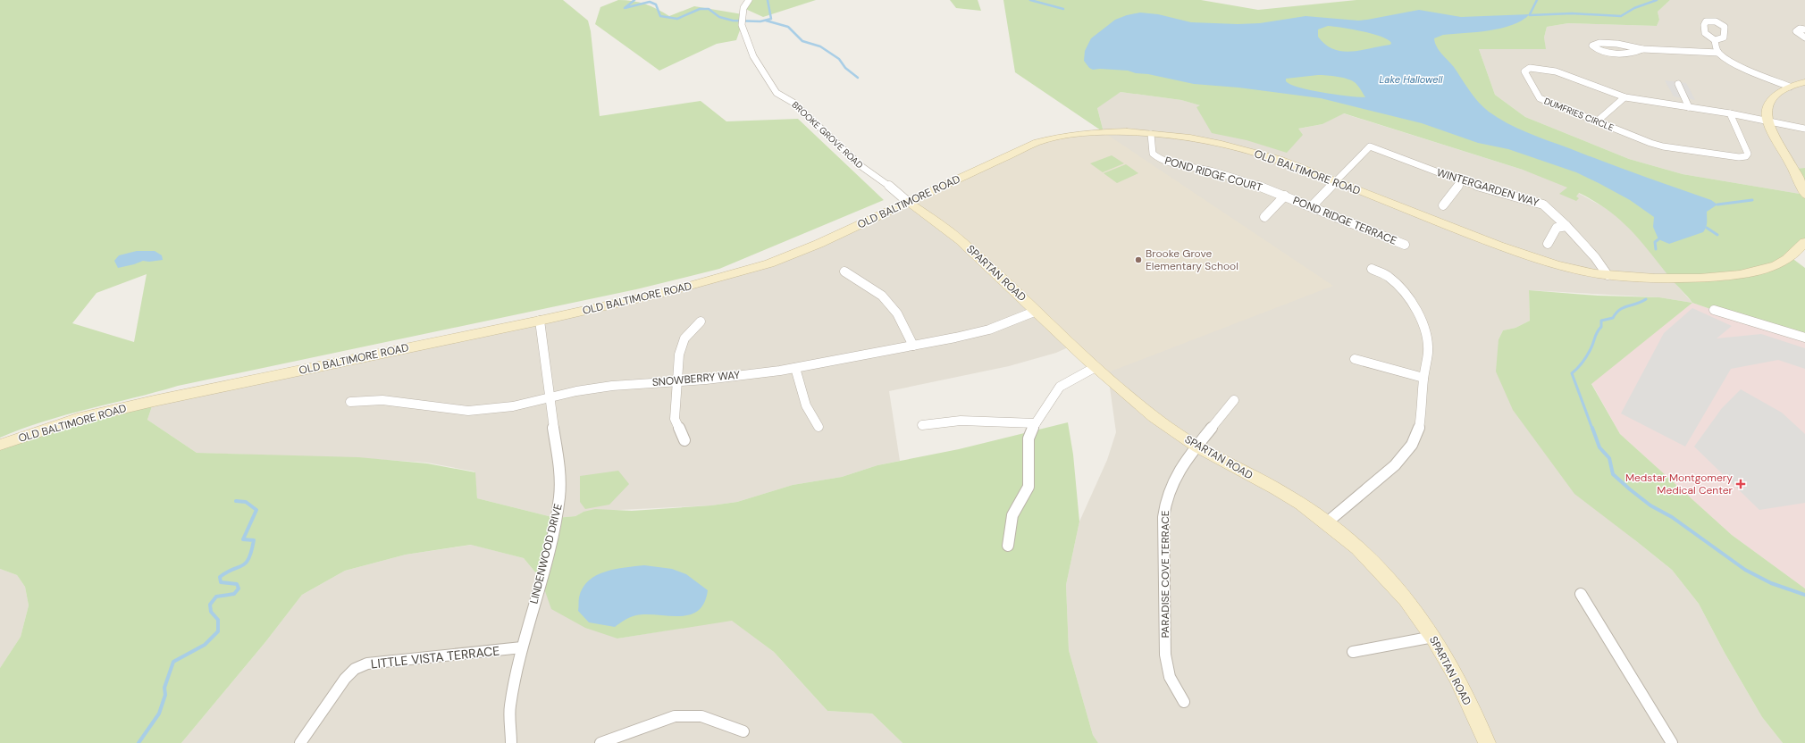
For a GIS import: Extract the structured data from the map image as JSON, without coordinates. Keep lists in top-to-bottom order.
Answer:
{
  "streets": {
    "street": [
      "DUMFRIES CIRCLE",
      "BROOKE GROVE ROAD",
      "OLD BALTIMORE ROAD",
      "POND RIDGE COURT",
      "WINTERGARDEN WAY",
      "POND RIDGE TERRACE",
      "SPARTAN ROAD",
      "SNOWBERRY WAY",
      "LINDENWOOD DRIVE",
      "PARADISE COVE TERRACE",
      "LITTLE VISTA TERRACE"
    ]
  },
  "crossings": [
    ["BROOKE GROVE ROAD", "OLD BALTIMORE ROAD"],
    ["BROOKE GROVE ROAD", "SPARTAN ROAD"],
    ["OLD BALTIMORE ROAD", "POND RIDGE COURT"],
    ["OLD BALTIMORE ROAD", "WINTERGARDEN WAY"],
    ["OLD BALTIMORE ROAD", "SPARTAN ROAD"],
    ["OLD BALTIMORE ROAD", "LINDENWOOD DRIVE"],
    ["POND RIDGE COURT", "POND RIDGE TERRACE"],
    ["SPARTAN ROAD", "SNOWBERRY WAY"],
    ["SPARTAN ROAD", "PARADISE COVE TERRACE"],
    ["SNOWBERRY WAY", "LINDENWOOD DRIVE"],
    ["LINDENWOOD DRIVE", "LITTLE VISTA TERRACE"]
  ],
  "water": ["Lake Hallowell"],
  "places": {
    "other": ["Brooke Grove Elementary School"],
    "health": ["Medstar Montgomery Medical Center"]
  }
}
